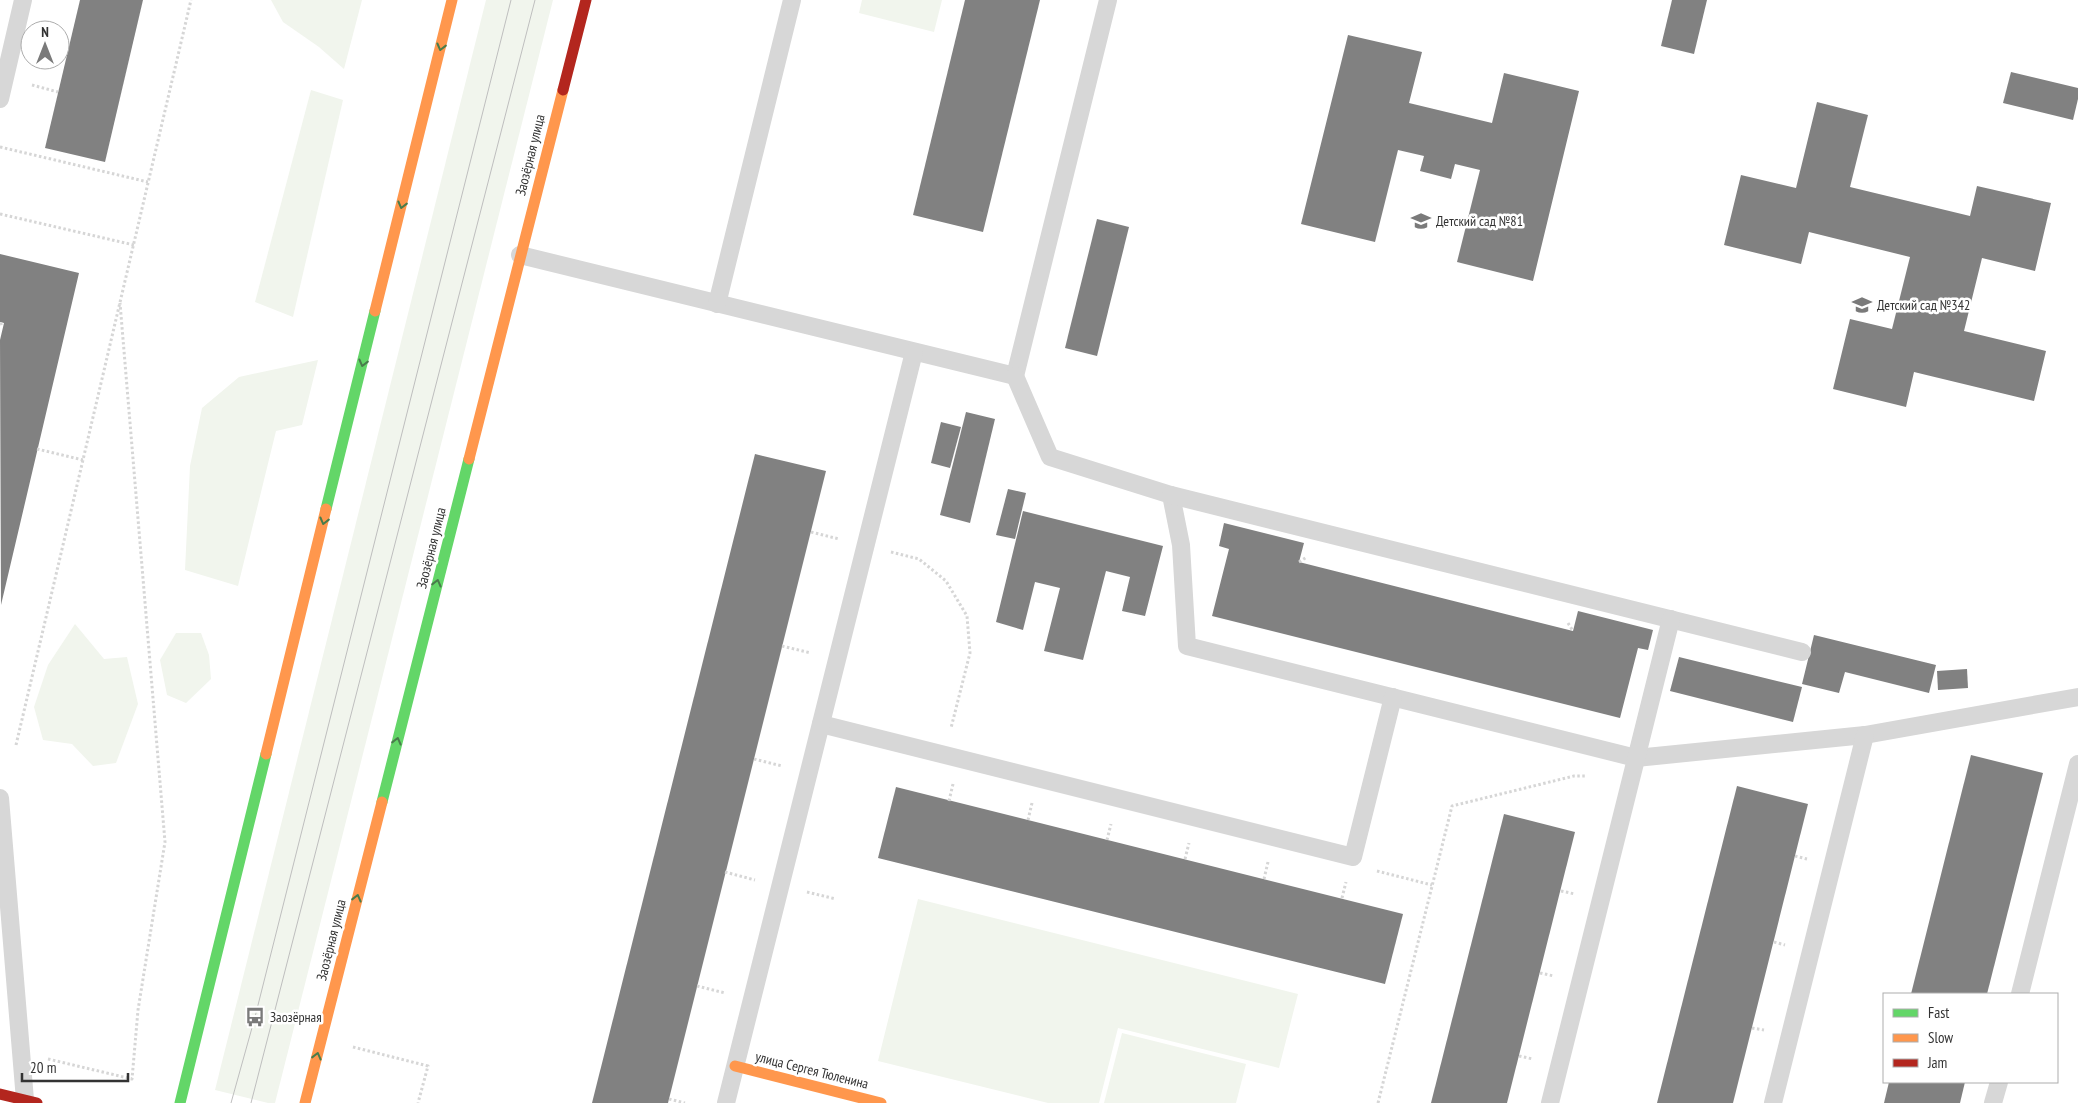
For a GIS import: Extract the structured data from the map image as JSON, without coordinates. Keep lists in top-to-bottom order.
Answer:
{
  "streets": {
    "main road": ["Заозёрная улица", "улица Сергея Тюленина"]
  },
  "one_way": ["Заозёрная улица"],
  "places": {
    "school or university": ["Детский сад №81", "Детский сад №342"],
    "bus stop": ["Заозёрная"]
  },
  "legend": ["Fast", "Slow", "Jam"],
  "scale_bar": "20 m",
  "north": "top"
}
